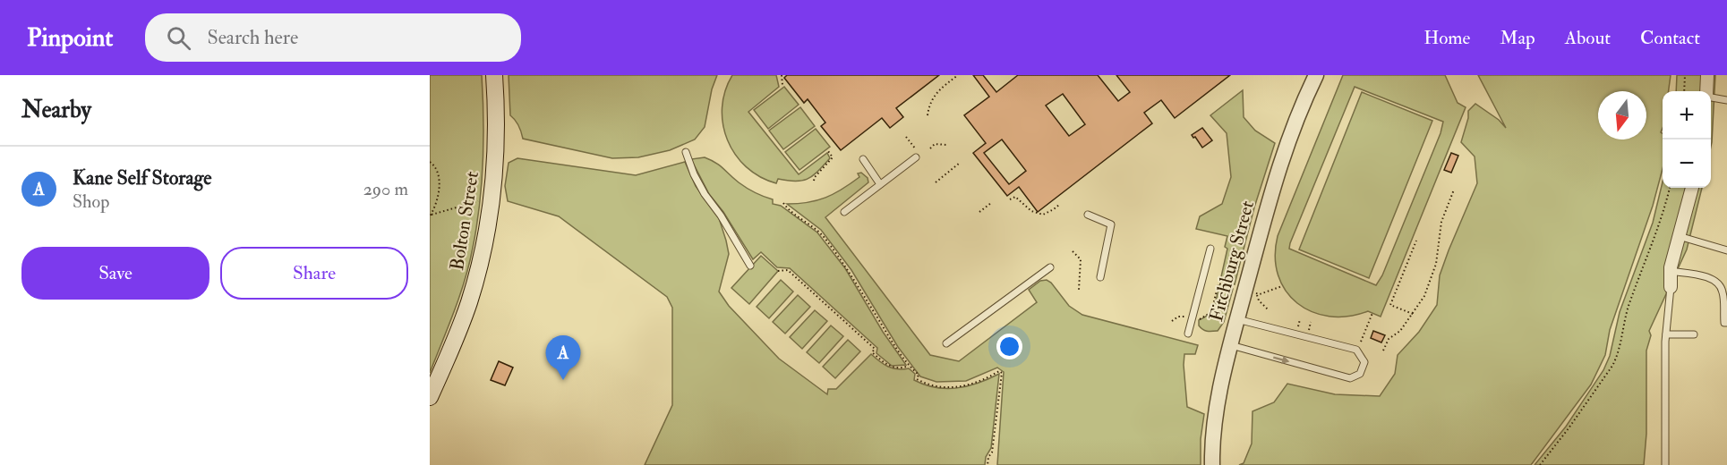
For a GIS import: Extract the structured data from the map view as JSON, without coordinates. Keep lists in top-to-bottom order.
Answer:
{
  "streets": {
    "main road": ["Bolton Street"],
    "street": ["Fitchburg Street"]
  },
  "north": "bottom",
  "page": {
    "header": "Pinpoint",
    "search": "Search here",
    "nav": [
      "Home",
      "Map",
      "About",
      "Contact"
    ],
    "heading": "Nearby",
    "map_buttons": ["+", "−"],
    "list": [
      {
        "mark": "A",
        "name": "Kane Self Storage",
        "note": "Shop",
        "value": "290 m"
      }
    ],
    "buttons": ["Save", "Share"],
    "pins": "A"
  }
}
